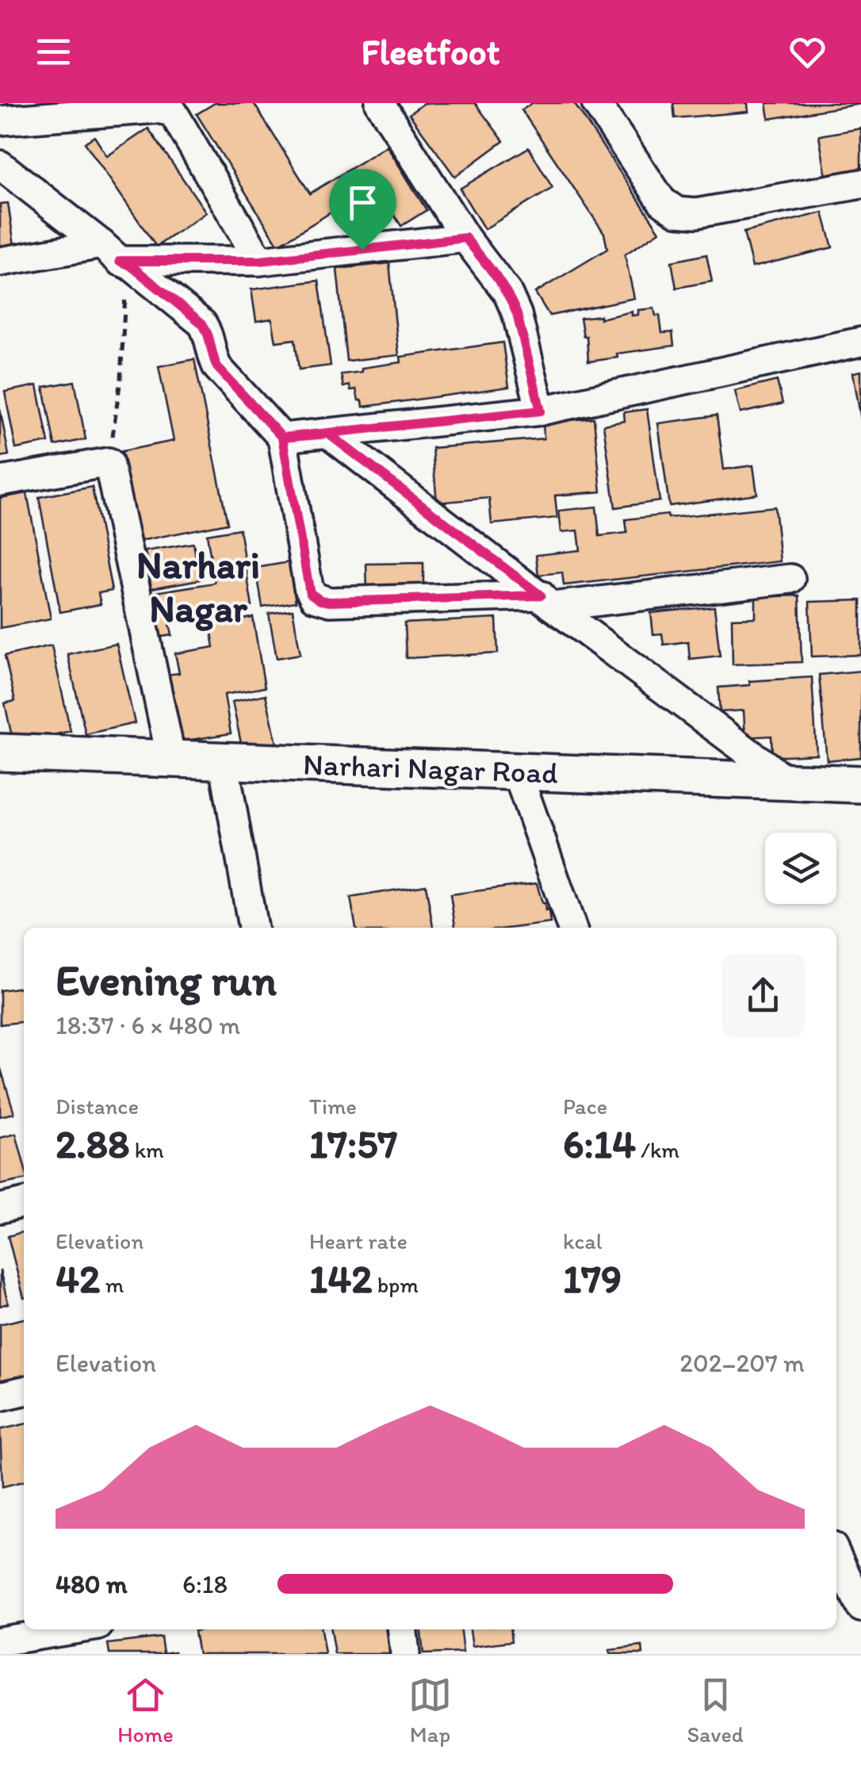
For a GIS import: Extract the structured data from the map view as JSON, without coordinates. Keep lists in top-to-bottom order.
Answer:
{
  "streets": {
    "street": ["Narhari Nagar Road"]
  },
  "districts": ["Narhari Nagar"],
  "page": {
    "header": "Fleetfoot",
    "heading": ["Evening run", "18:37 · 6 × 480 m"],
    "stats": [
      ["Distance", "2.88 km"],
      ["Time", "17:57"],
      ["Pace", "6:14 /km"],
      ["Elevation", "42 m"],
      ["Heart rate", "142 bpm"],
      ["kcal", "179"]
    ],
    "chart": ["Elevation", "202–207 m"],
    "list": [
      {
        "name": "480 m",
        "note": "6:18"
      }
    ],
    "tabs": ["Home", "Map", "Saved"]
  }
}
